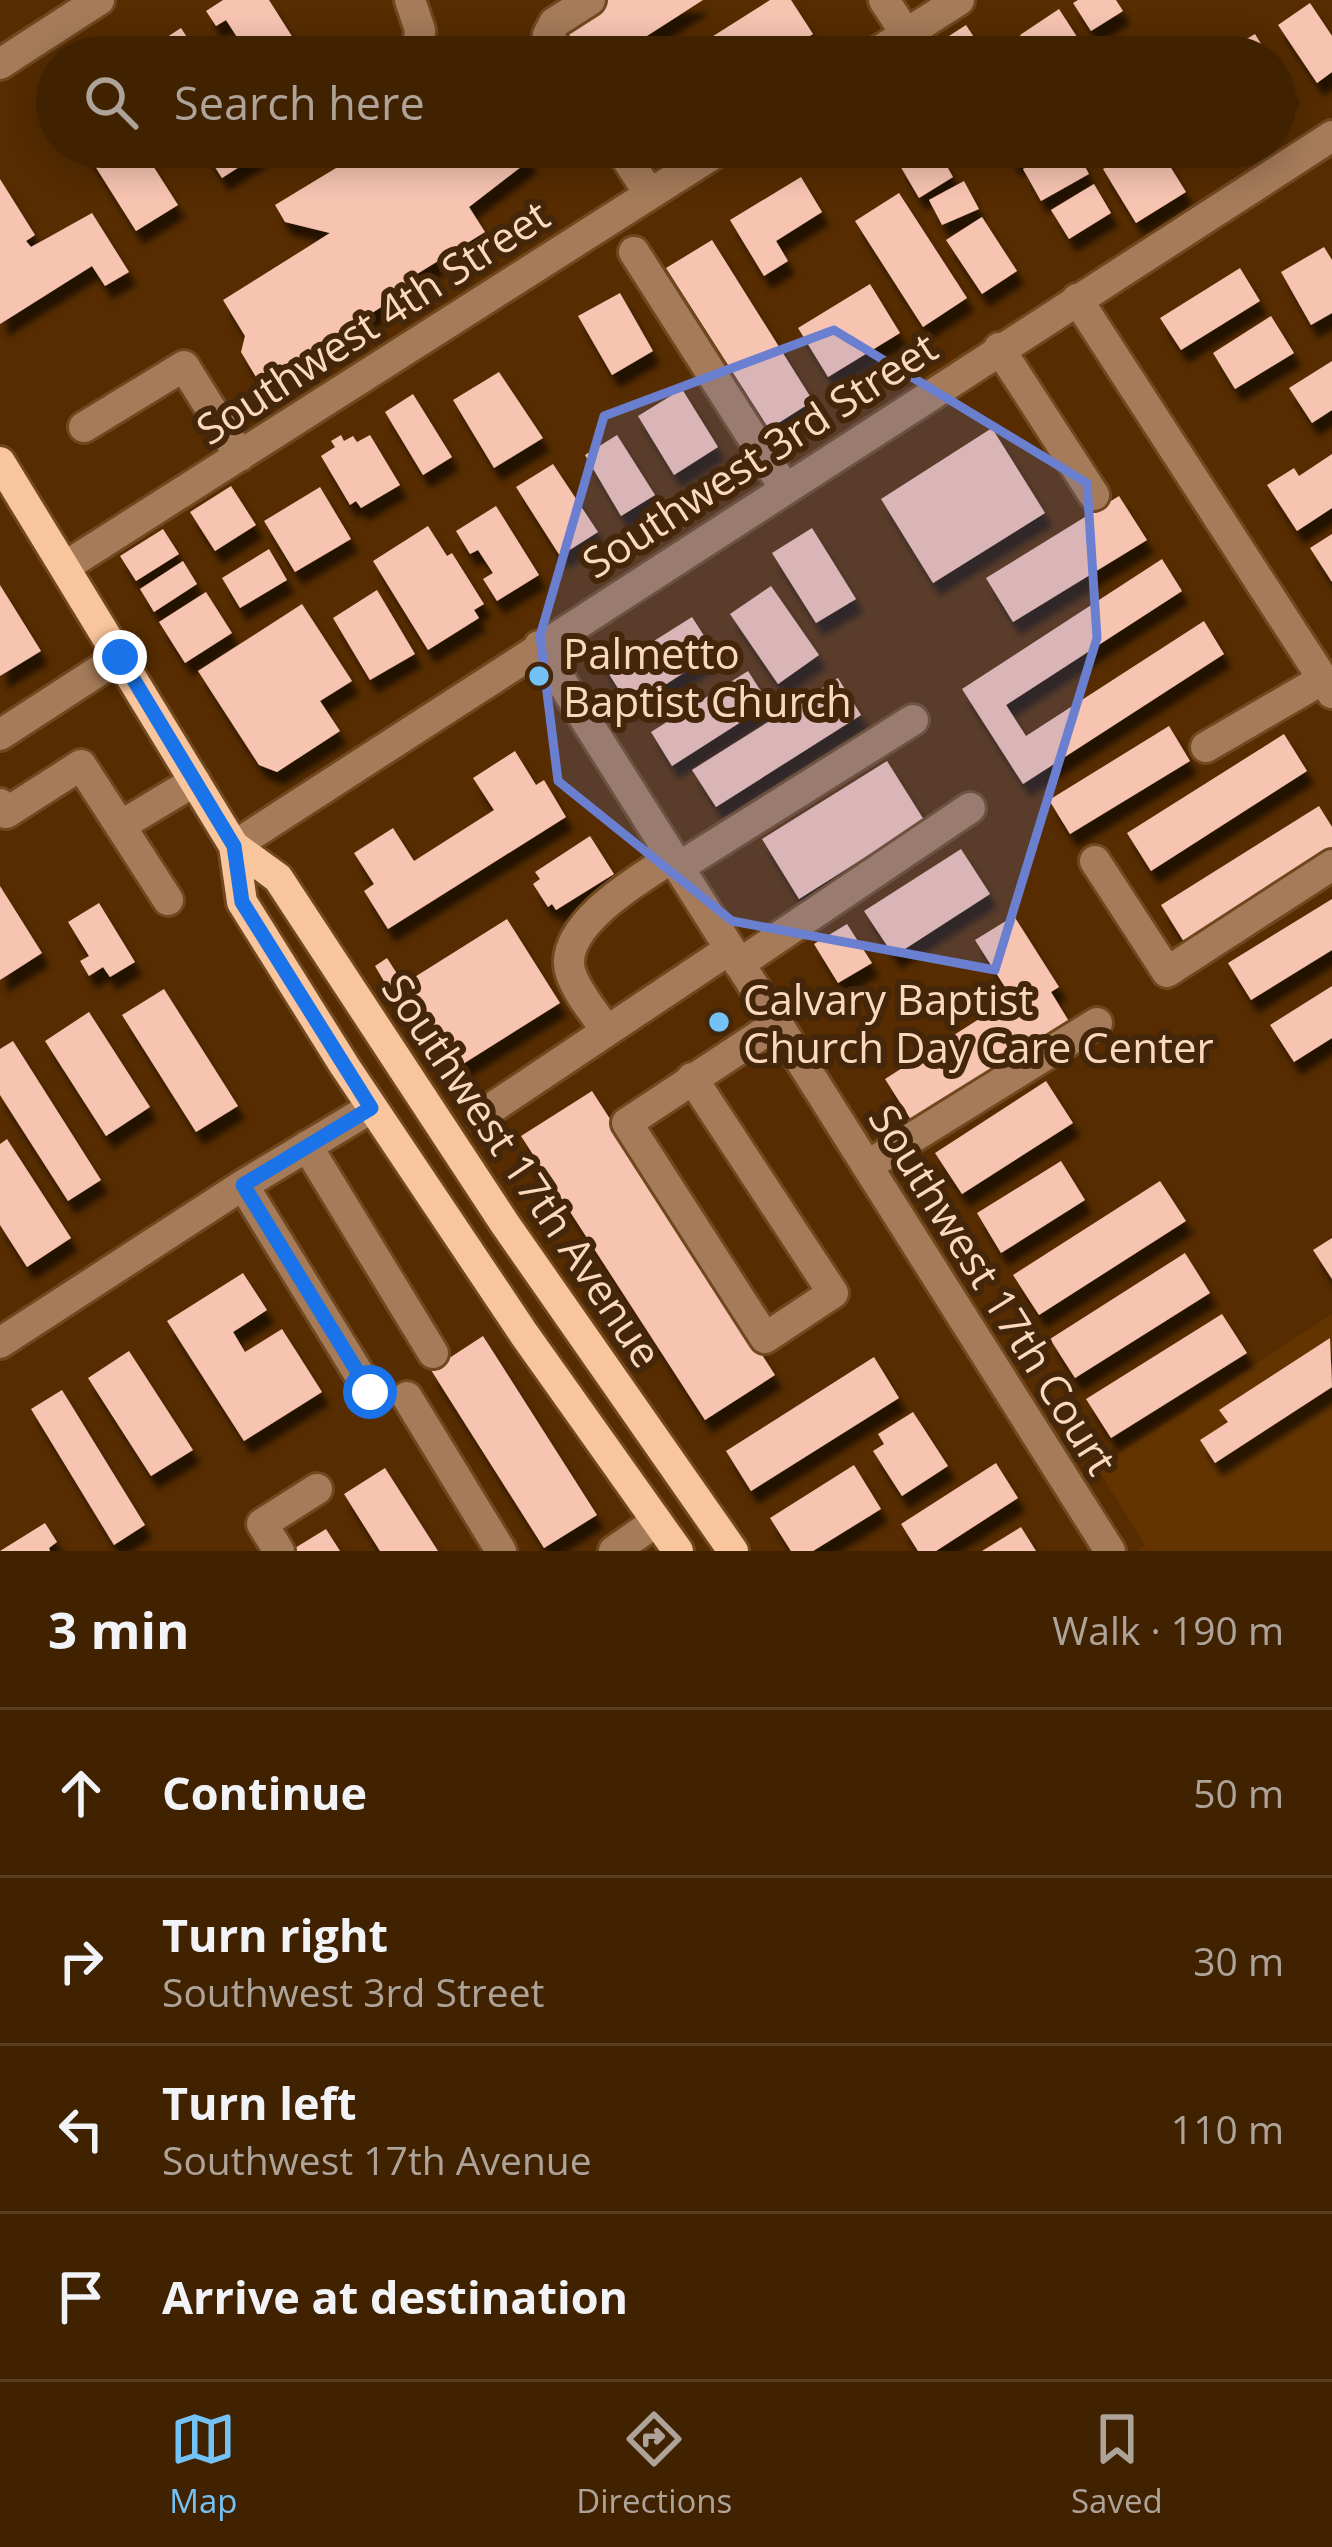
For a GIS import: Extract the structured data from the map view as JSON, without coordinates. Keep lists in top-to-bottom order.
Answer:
{
  "streets": {
    "main road": ["Southwest 17th Avenue"],
    "street": ["Southwest 4th Street", "Southwest 3rd Street", "Southwest 17th Court"]
  },
  "crossings": [
    ["Southwest 4th Street", "Southwest 17th Avenue"],
    ["Southwest 3rd Street", "Southwest 17th Avenue"],
    ["Southwest 3rd Street", "Southwest 17th Court"]
  ],
  "places": ["Palmetto Baptist Church", "Calvary Baptist Church Day Care Center"],
  "page": {
    "search": "Search here",
    "heading": ["3 min", "Walk · 190 m"],
    "list": [
      ["Continue", "50 m"],
      ["Turn right", "Southwest 3rd Street", "30 m"],
      ["Turn left", "Southwest 17th Avenue", "110 m"],
      "Arrive at destination"
    ],
    "nav": ["Map", "Directions", "Saved"]
  }
}
